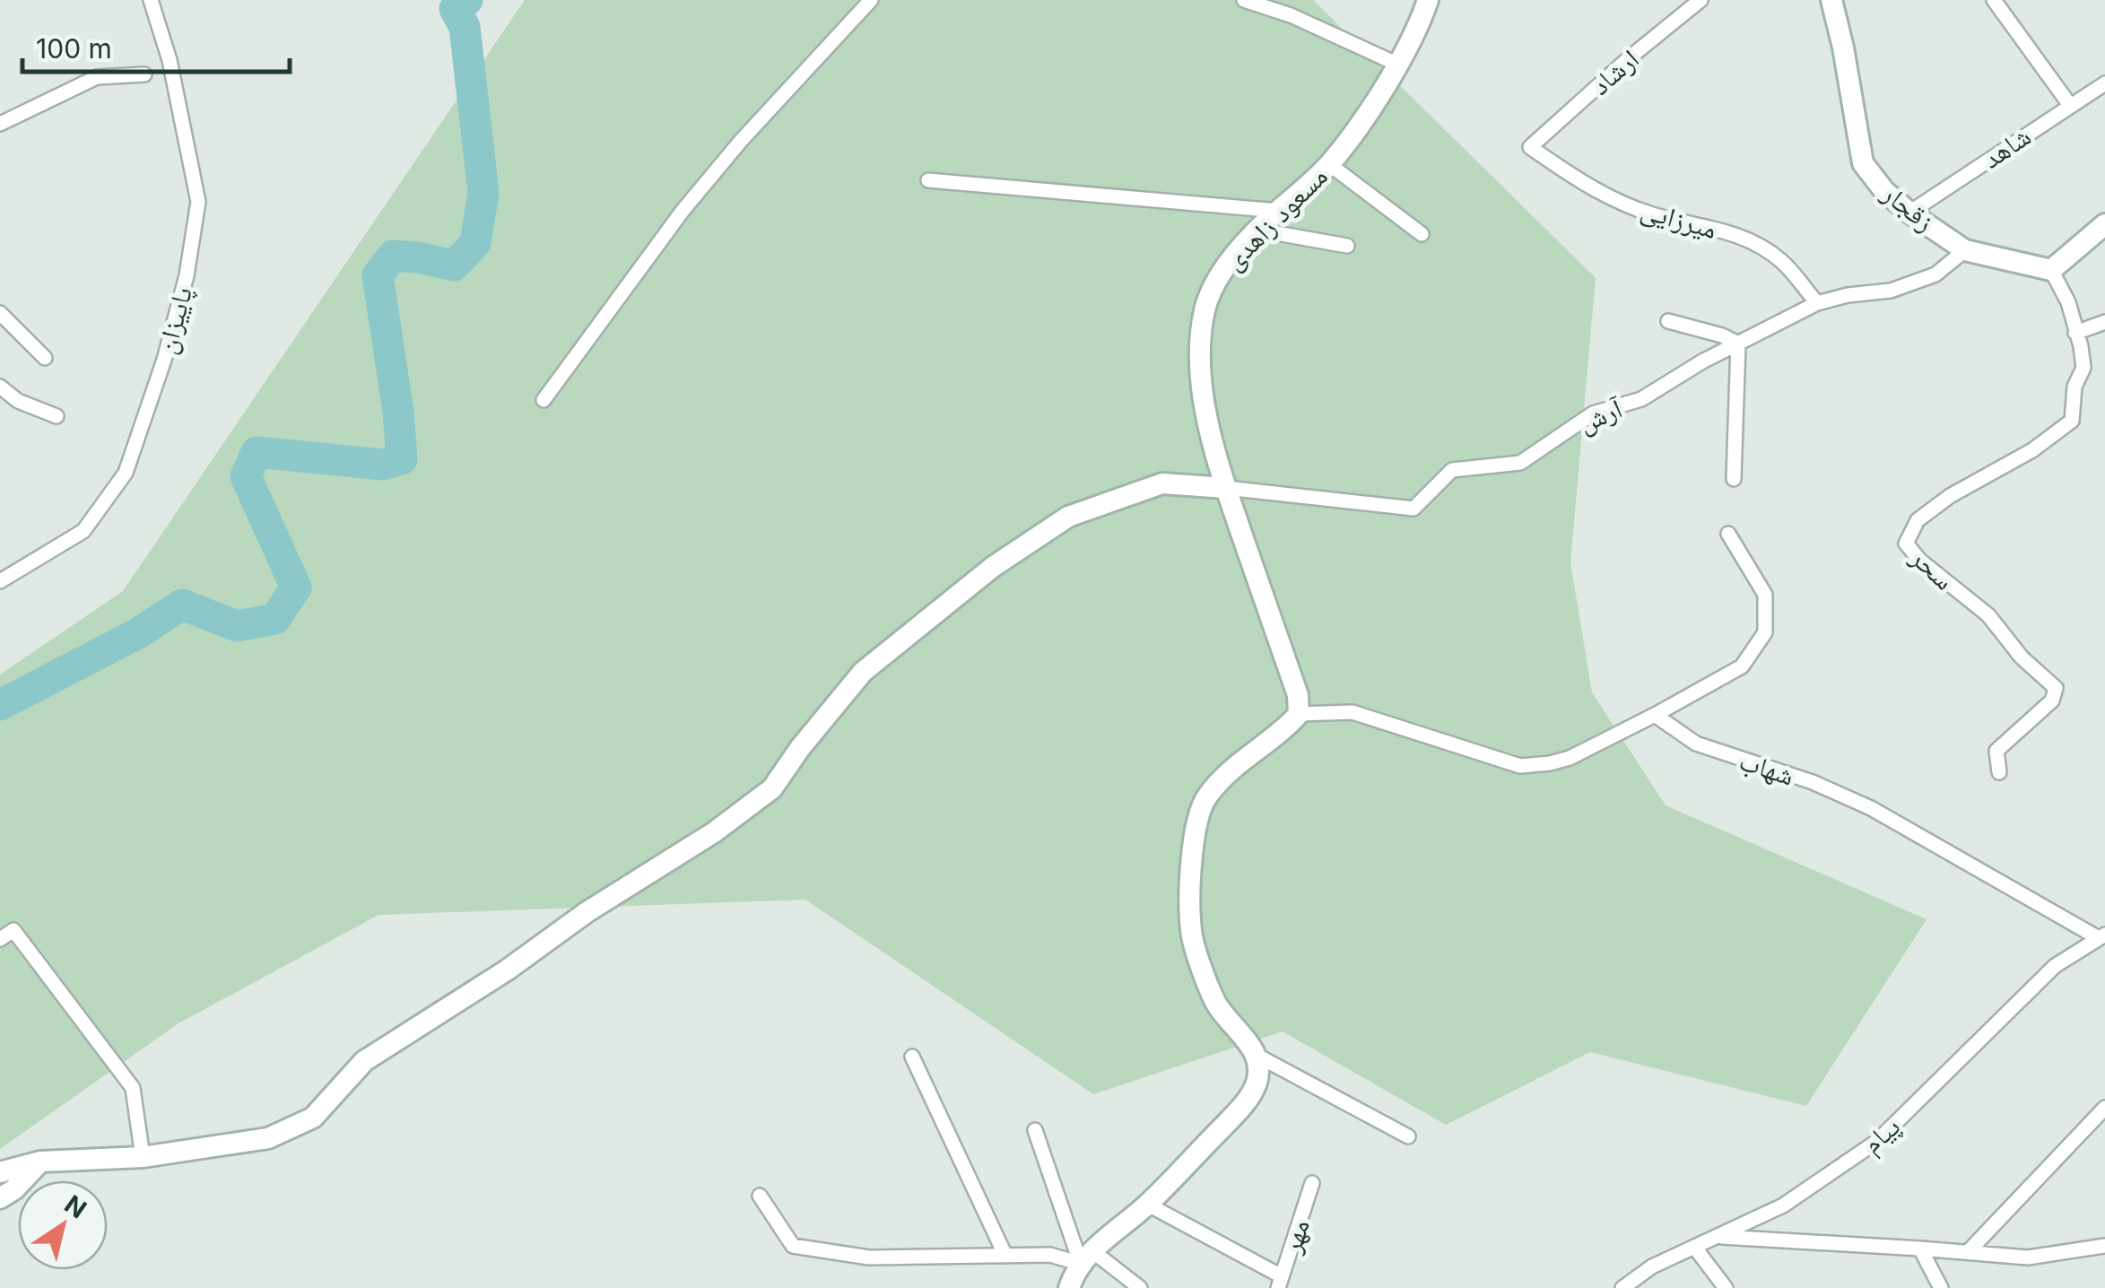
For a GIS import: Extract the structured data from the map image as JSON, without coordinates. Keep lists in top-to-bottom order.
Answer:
{
  "streets": {
    "street": [
      "ارشاد",
      "شاهد",
      "زقجار",
      "مسعود زاهدی",
      "میرزایی",
      "پاییزان",
      "آرش",
      "سحر",
      "شهاب",
      "پیام",
      "مهر"
    ]
  },
  "crossings": [
    ["ارشاد", "میرزایی"],
    ["شاهد", "زقجار"],
    ["زقجار", "آرش"],
    ["زقجار", "سحر"],
    ["مسعود زاهدی", "آرش"],
    ["میرزایی", "آرش"],
    ["شهاب", "پیام"]
  ],
  "scale_bar": "100 m",
  "north": "top right"
}
